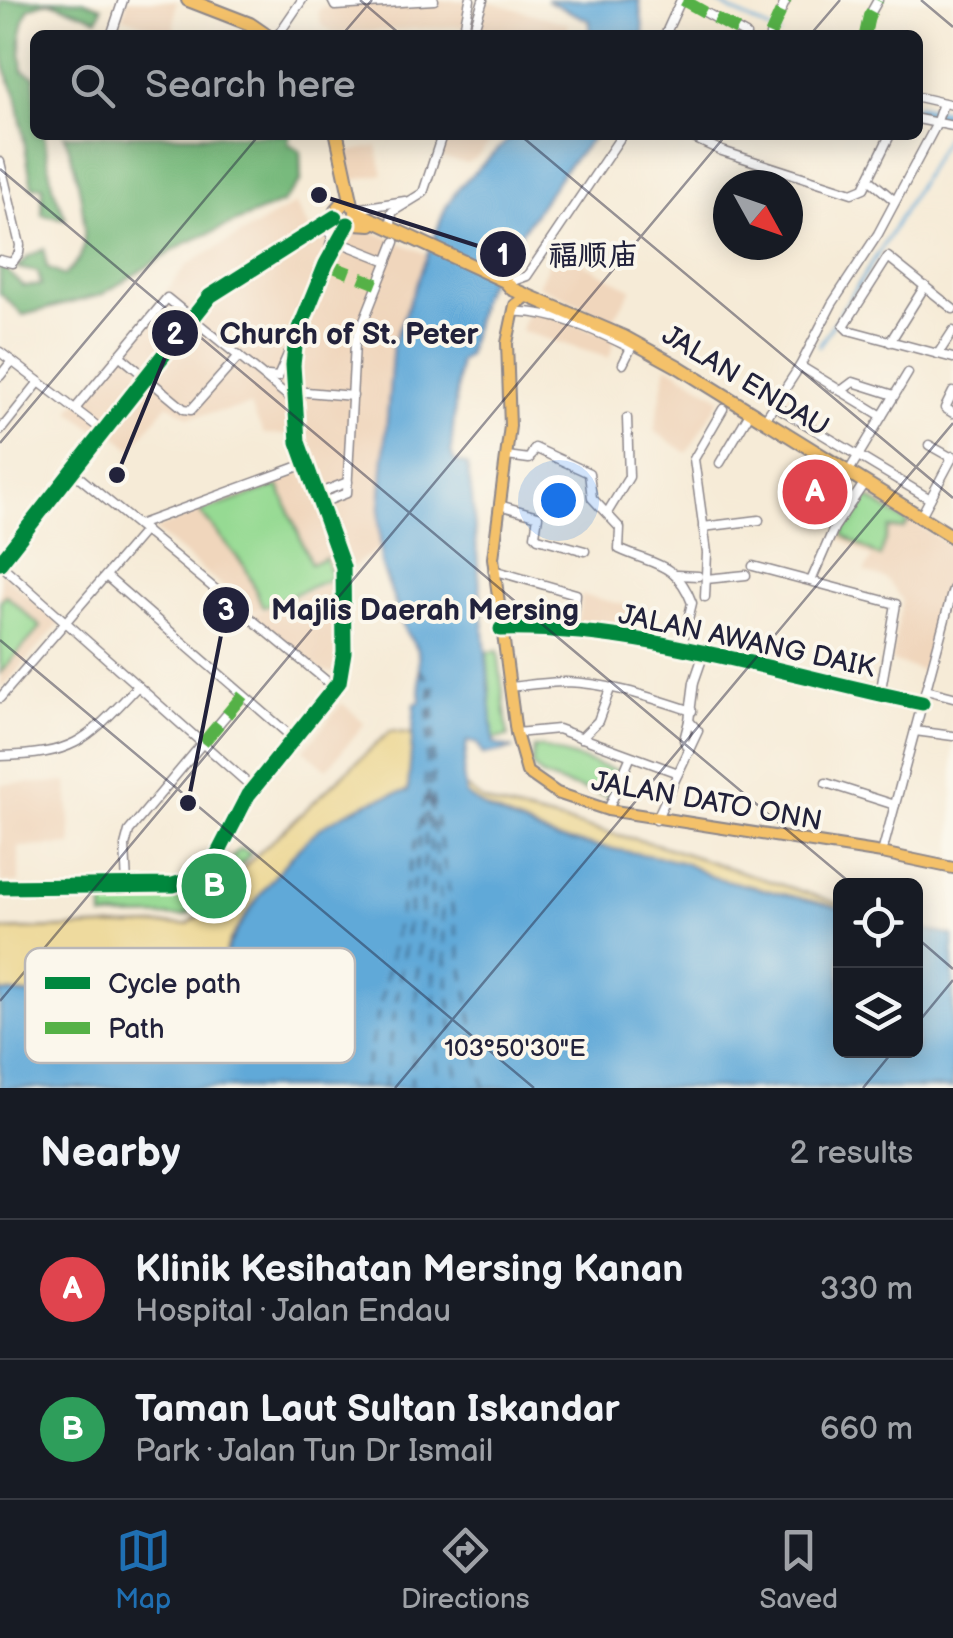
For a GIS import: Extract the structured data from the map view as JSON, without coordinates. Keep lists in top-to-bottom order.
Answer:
{
  "streets": {
    "highway": ["JALAN ENDAU"],
    "main road": ["JALAN DATO ONN"],
    "street": ["JALAN AWANG DAIK"]
  },
  "crossings": [
    ["JALAN ENDAU", "JALAN DATO ONN"],
    ["JALAN AWANG DAIK", "JALAN DATO ONN"]
  ],
  "places": ["福顺庙", "Church of St. Peter", "Majlis Daerah Mersing"],
  "legend": ["Cycle path", "Path"],
  "north": "bottom right",
  "page": {
    "search": "Search here",
    "pins": ["A", "B"],
    "heading": ["Nearby", "2 results"],
    "list": [
      {
        "mark": "A",
        "name": "Klinik Kesihatan Mersing Kanan",
        "note": "Hospital · Jalan Endau",
        "value": "330 m"
      },
      {
        "mark": "B",
        "name": "Taman Laut Sultan Iskandar",
        "note": "Park · Jalan Tun Dr Ismail",
        "value": "660 m"
      }
    ],
    "nav": ["Map", "Directions", "Saved"]
  },
  "coordinates": ["103°50'30\"E"]
}
